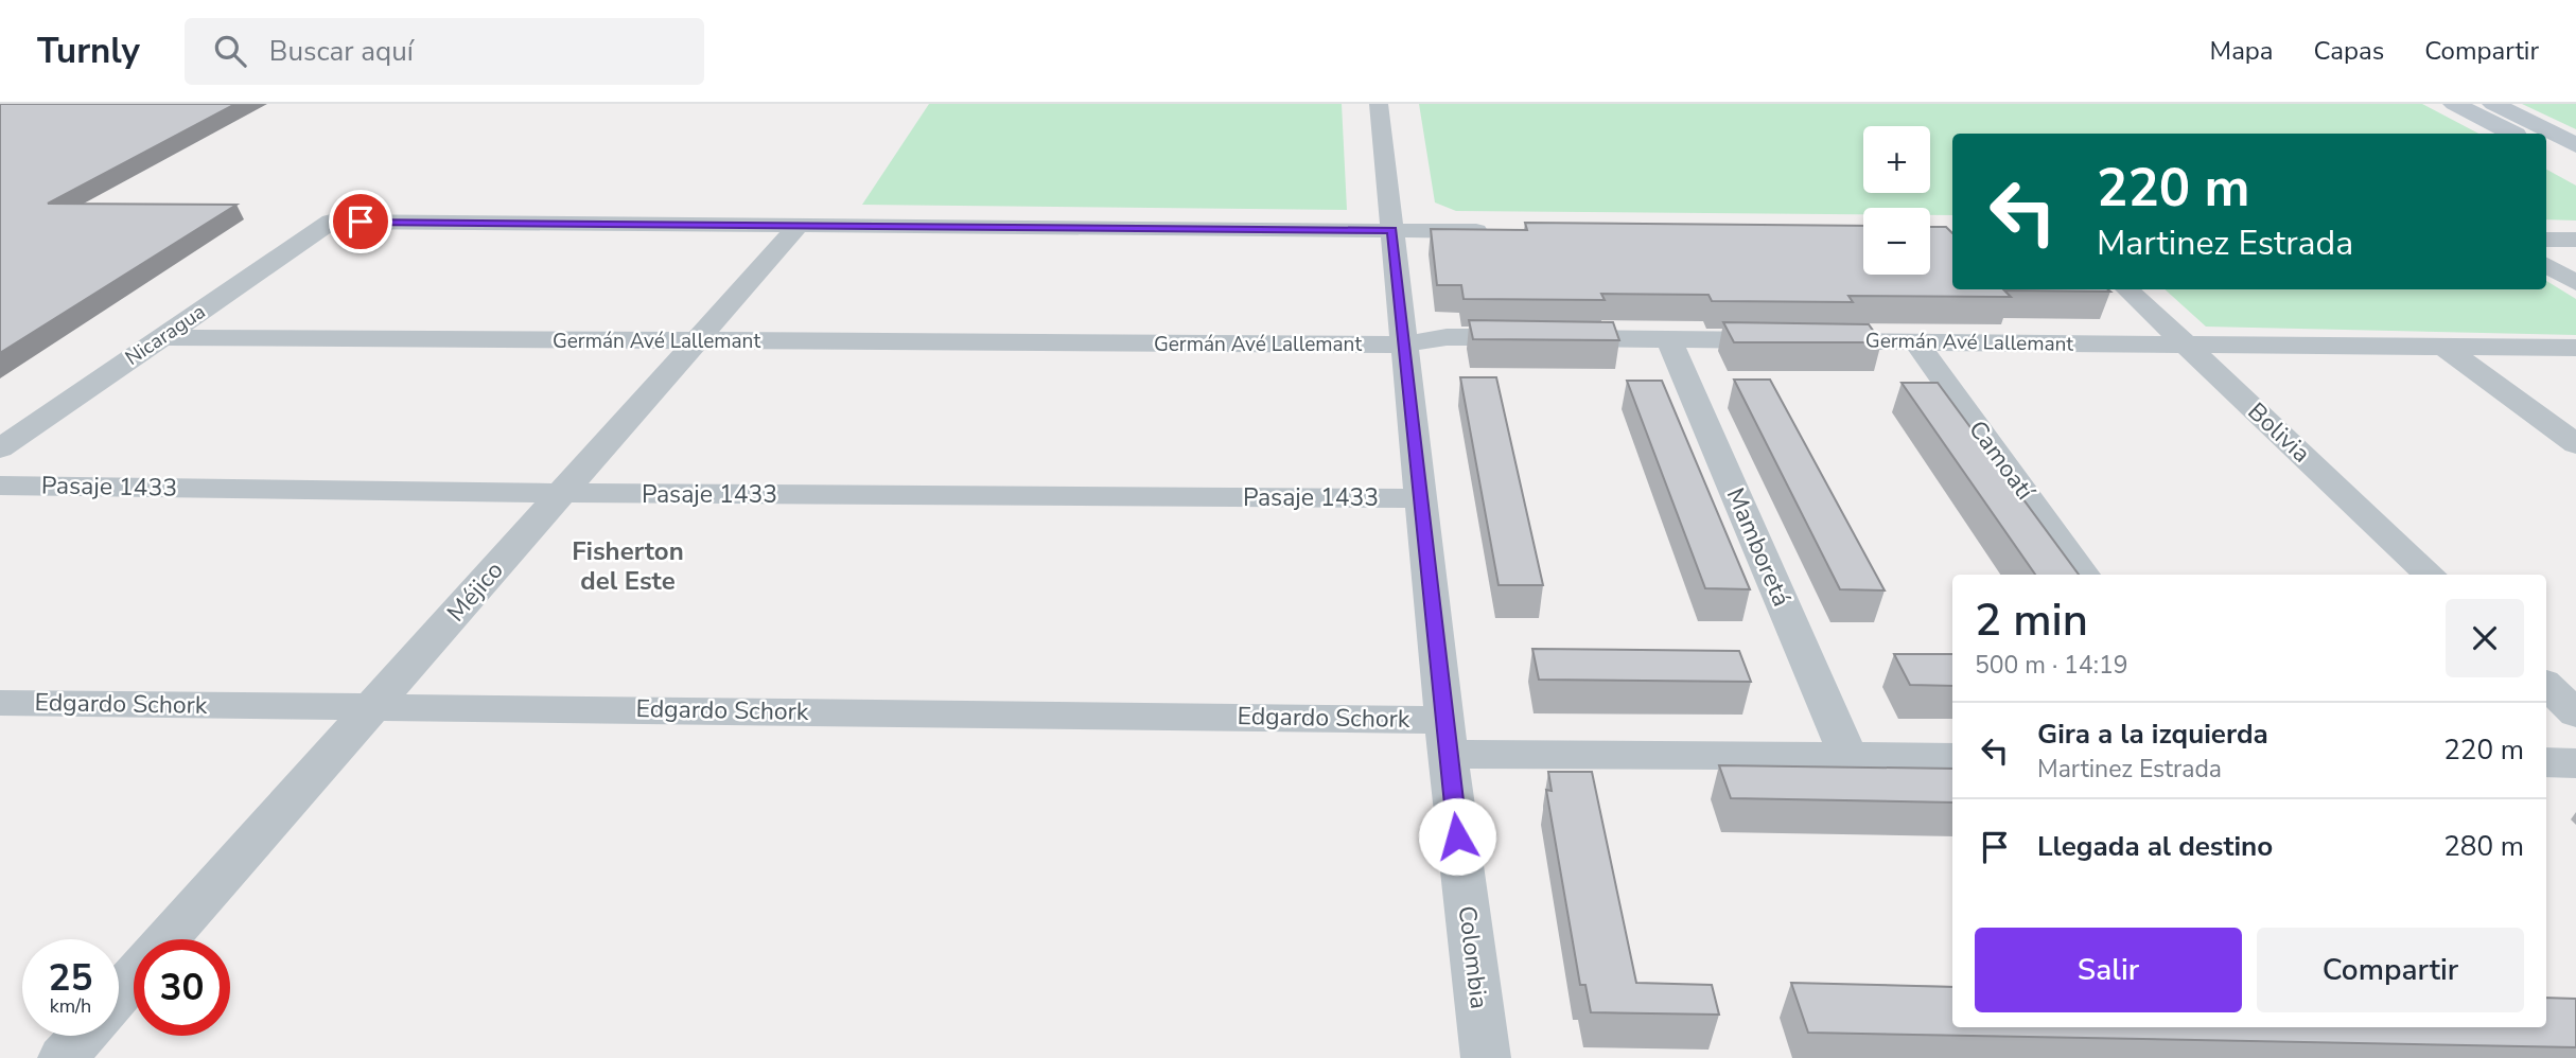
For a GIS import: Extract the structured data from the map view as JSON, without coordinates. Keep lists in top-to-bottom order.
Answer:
{
  "streets": {
    "street": [
      "Nicaragua",
      "Germán Avé Lallemant",
      "Bolivia",
      "Camoatí",
      "Pasaje 1433",
      "Mamboretá",
      "Méjico",
      "Edgardo Schork",
      "Colombia"
    ]
  },
  "crossings": [
    ["Nicaragua", "Germán Avé Lallemant"],
    ["Nicaragua", "Méjico"],
    ["Germán Avé Lallemant", "Bolivia"],
    ["Germán Avé Lallemant", "Camoatí"],
    ["Germán Avé Lallemant", "Mamboretá"],
    ["Germán Avé Lallemant", "Méjico"],
    ["Germán Avé Lallemant", "Colombia"],
    ["Pasaje 1433", "Méjico"],
    ["Pasaje 1433", "Colombia"],
    ["Mamboretá", "Edgardo Schork"],
    ["Méjico", "Edgardo Schork"],
    ["Edgardo Schork", "Colombia"]
  ],
  "districts": ["Fisherton del Este"],
  "page": {
    "header": "Turnly",
    "search": "Buscar aquí",
    "nav": ["Mapa", "Capas", "Compartir"],
    "map_buttons": ["+", "−"],
    "turn": ["220 m", "Martinez Estrada"],
    "heading": ["2 min", "500 m · 14:19"],
    "list": [
      {
        "name": "Gira a la izquierda",
        "note": "Martinez Estrada",
        "value": "220 m"
      },
      {
        "name": "Llegada al destino",
        "value": "280 m"
      }
    ],
    "buttons": ["Salir", "Compartir"],
    "speed": "25 km/h",
    "limit": "30"
  }
}
